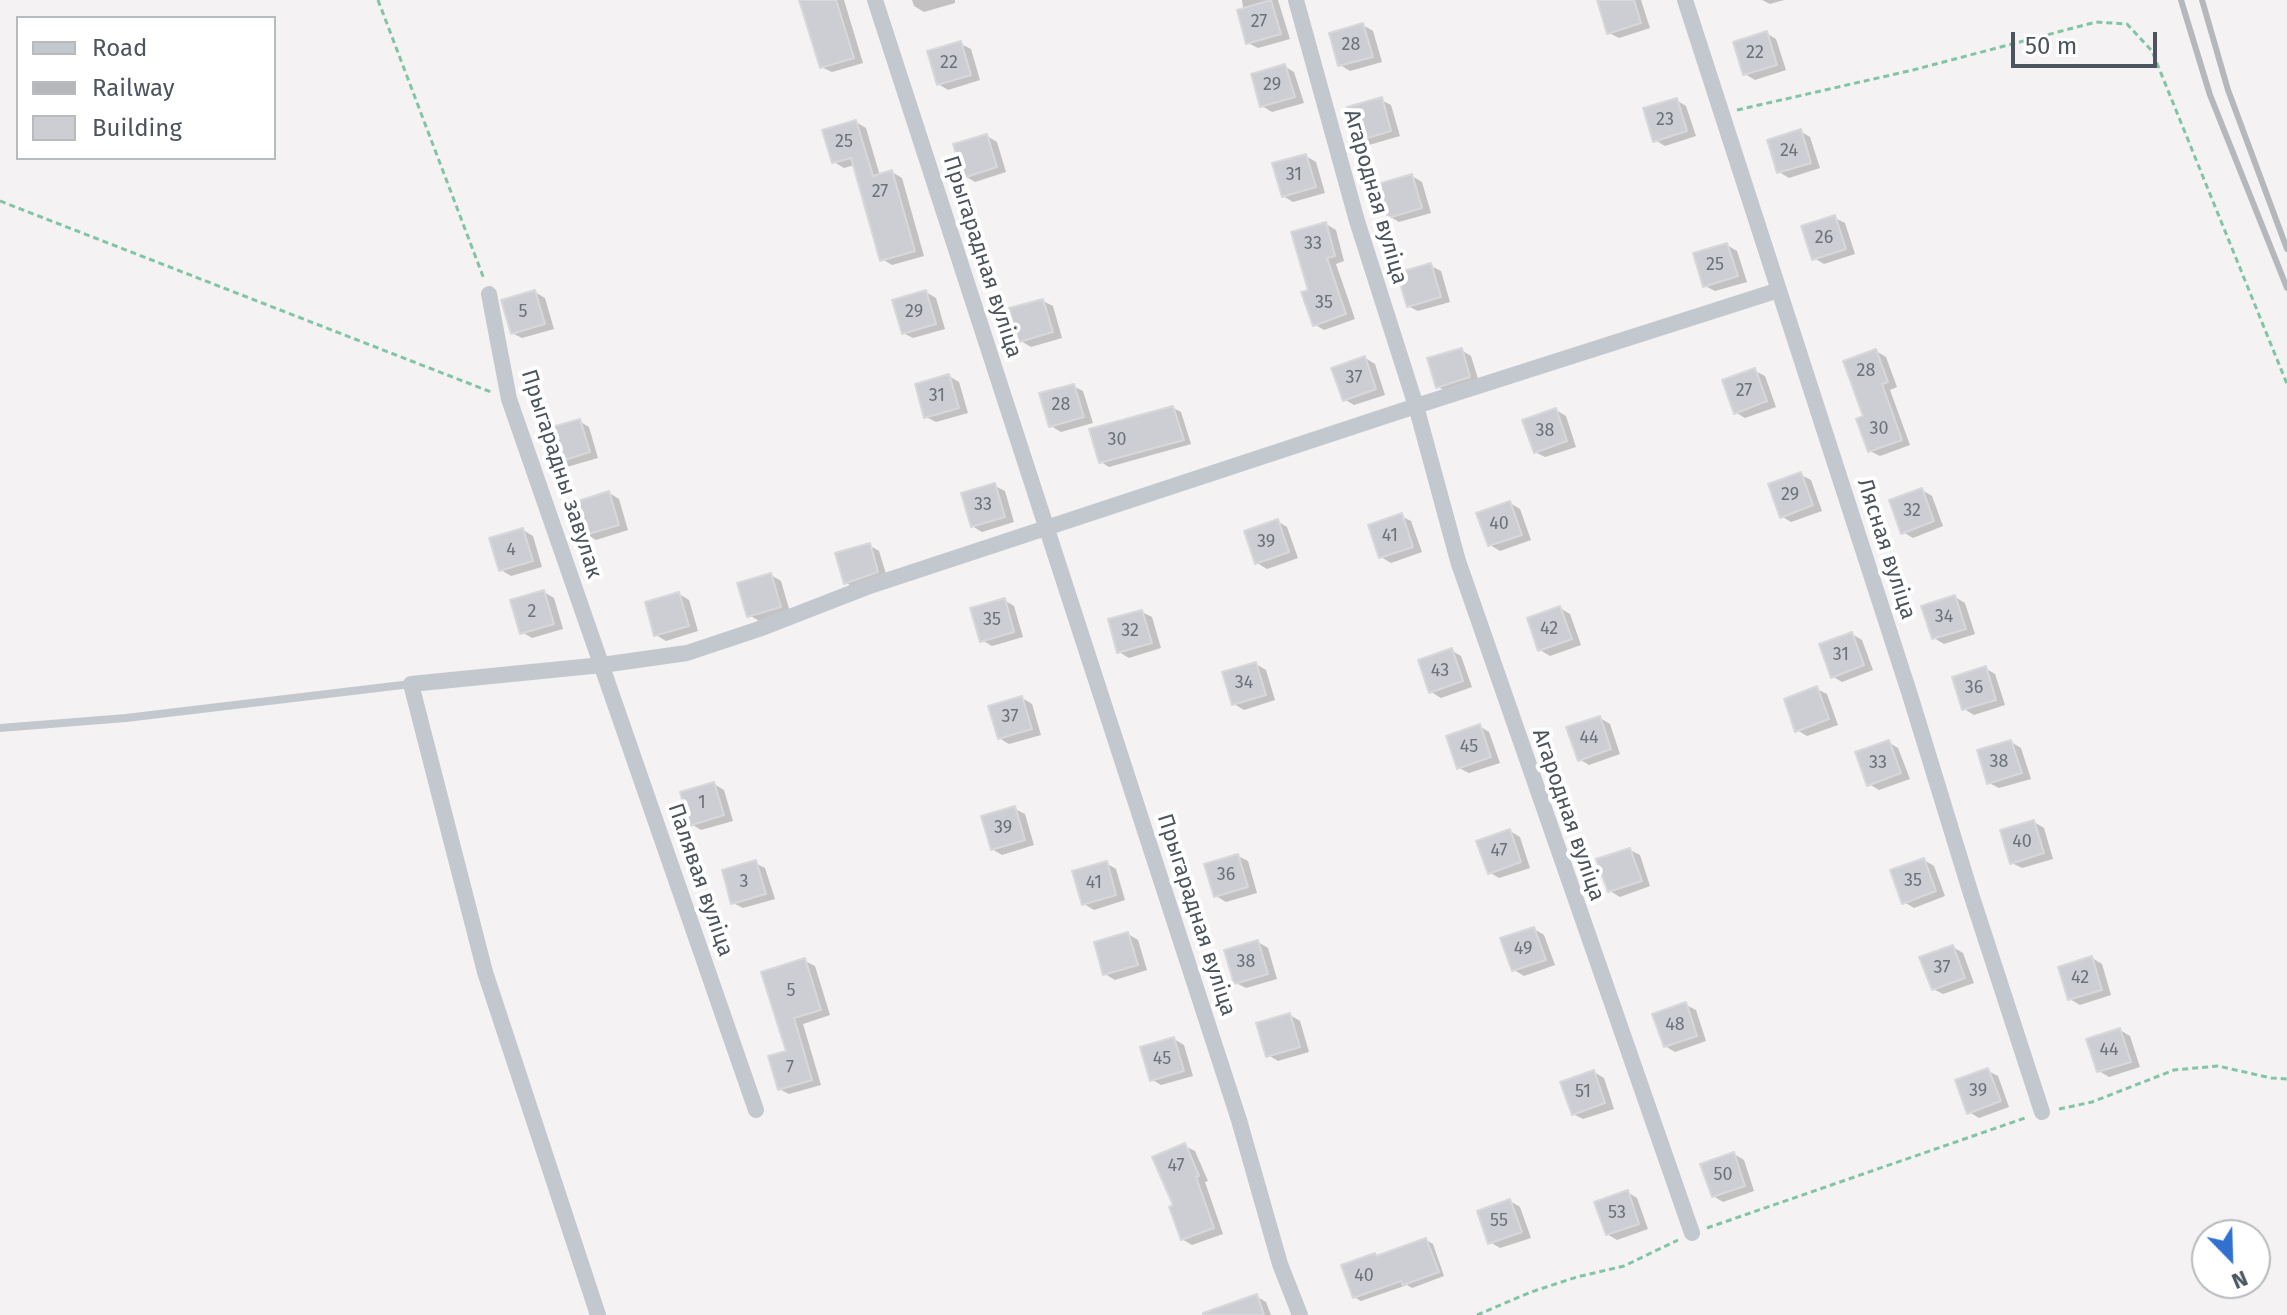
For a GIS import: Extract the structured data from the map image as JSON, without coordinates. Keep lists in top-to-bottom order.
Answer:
{
  "streets": {
    "street": [
      "Агародная вуліца",
      "Прыгарадная вуліца",
      "Прыгарадны завулак",
      "Лясная вуліца",
      "Палявая вуліца"
    ]
  },
  "crossings": [
    ["Прыгарадны завулак", "Палявая вуліца"]
  ],
  "house_numbers": [
    "27",
    "28",
    "22",
    "22",
    "29",
    "23",
    "25",
    "24",
    "31",
    "27",
    "26",
    "33",
    "25",
    "35",
    "5",
    "29",
    "28",
    "37",
    "27",
    "31",
    "28",
    "30",
    "38",
    "30",
    "29",
    "33",
    "32",
    "40",
    "41",
    "39",
    "4",
    "2",
    "34",
    "35",
    "42",
    "32",
    "31",
    "43",
    "34",
    "36",
    "37",
    "44",
    "45",
    "38",
    "33",
    "1",
    "39",
    "40",
    "47",
    "36",
    "35",
    "3",
    "41",
    "49",
    "38",
    "37",
    "42",
    "5",
    "48",
    "44",
    "45",
    "7",
    "39",
    "51",
    "47",
    "50",
    "53",
    "55",
    "40"
  ],
  "legend": ["Road", "Railway", "Building"],
  "scale_bar": "50 m",
  "north": "bottom right"
}
